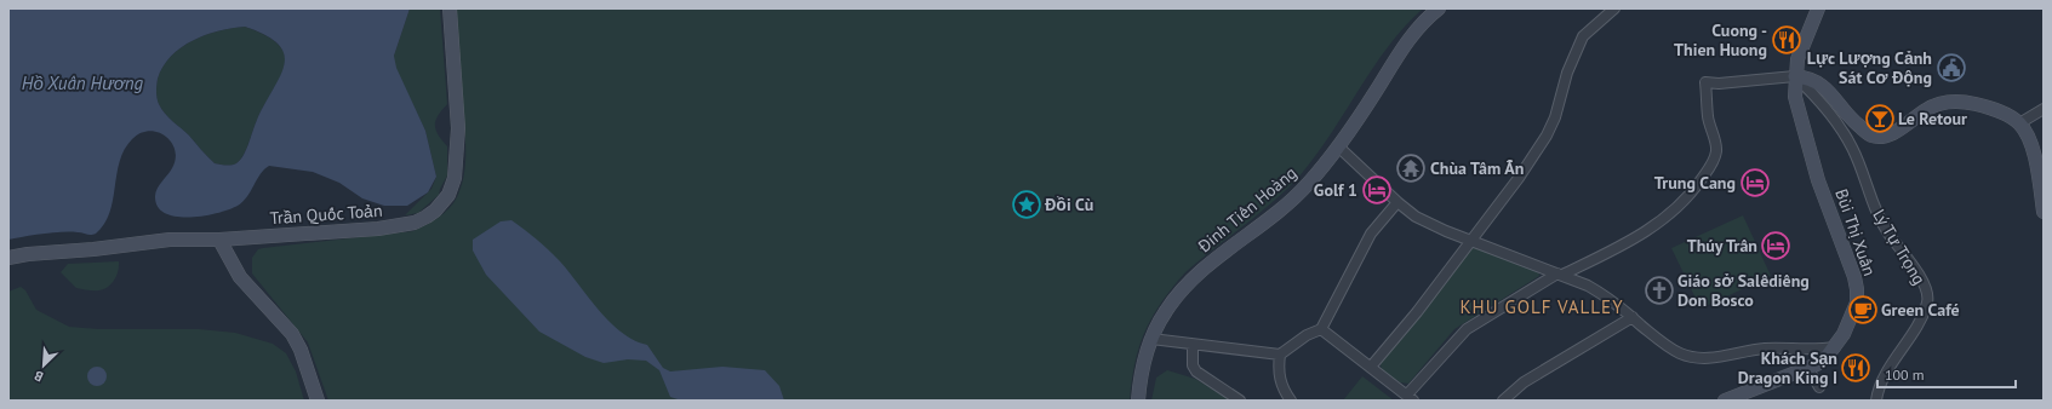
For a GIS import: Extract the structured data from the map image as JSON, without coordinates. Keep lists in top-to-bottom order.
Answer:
{
  "streets": {
    "main road": ["Đinh Tiên Hoàng", "Trần Quốc Toản", "Bùi Thị Xuân"],
    "street": ["Lý Tự Trọng"]
  },
  "crossings": [
    ["Bùi Thị Xuân", "Lý Tự Trọng"]
  ],
  "districts": ["KHU GOLF VALLEY"],
  "water": ["Hồ Xuân Hương"],
  "places": {
    "restaurant": ["Cuong - Thien Huong", "Khách Sạn Dragon King I"],
    "public building": ["Lực Lượng Cảnh Sát Cơ Động"],
    "bar": ["Le Retour"],
    "temple": ["Chùa Tâm Ấn"],
    "hotel": ["Trung Cang", "Golf 1", "Thúy Trân"],
    "place": ["Đồi Cù"],
    "church": ["Giáo sở Salêdiêng Don Bosco"],
    "cafe": ["Green Café"]
  },
  "scale_bar": "100 m",
  "north": "bottom left"
}
